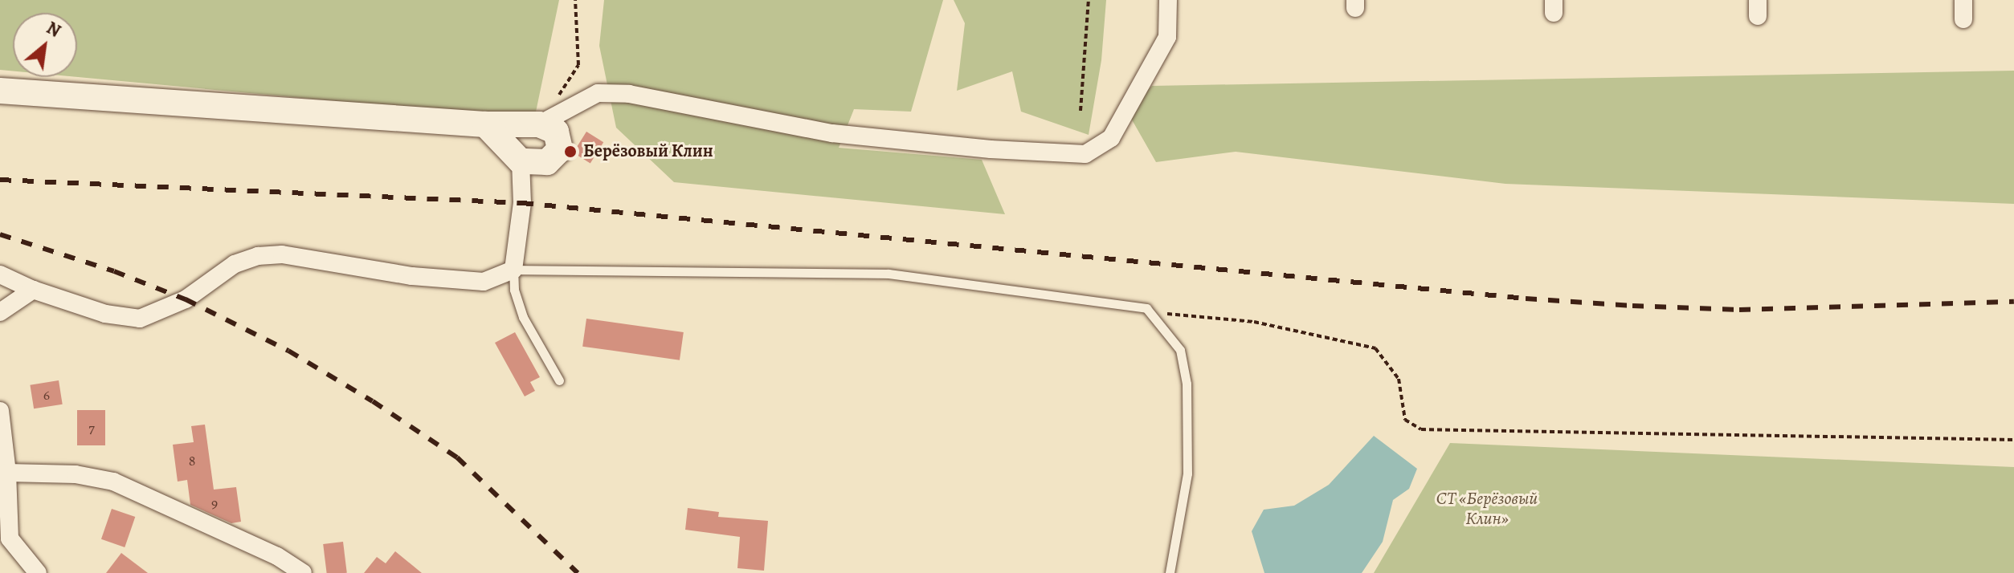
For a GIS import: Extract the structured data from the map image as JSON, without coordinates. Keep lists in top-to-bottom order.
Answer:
{
  "parks": ["СТ «Берёзовый Клин»"],
  "places": ["Берёзовый Клин"],
  "house_numbers": [
    "6",
    "7",
    "8",
    "9"
  ],
  "north": "top right"
}
